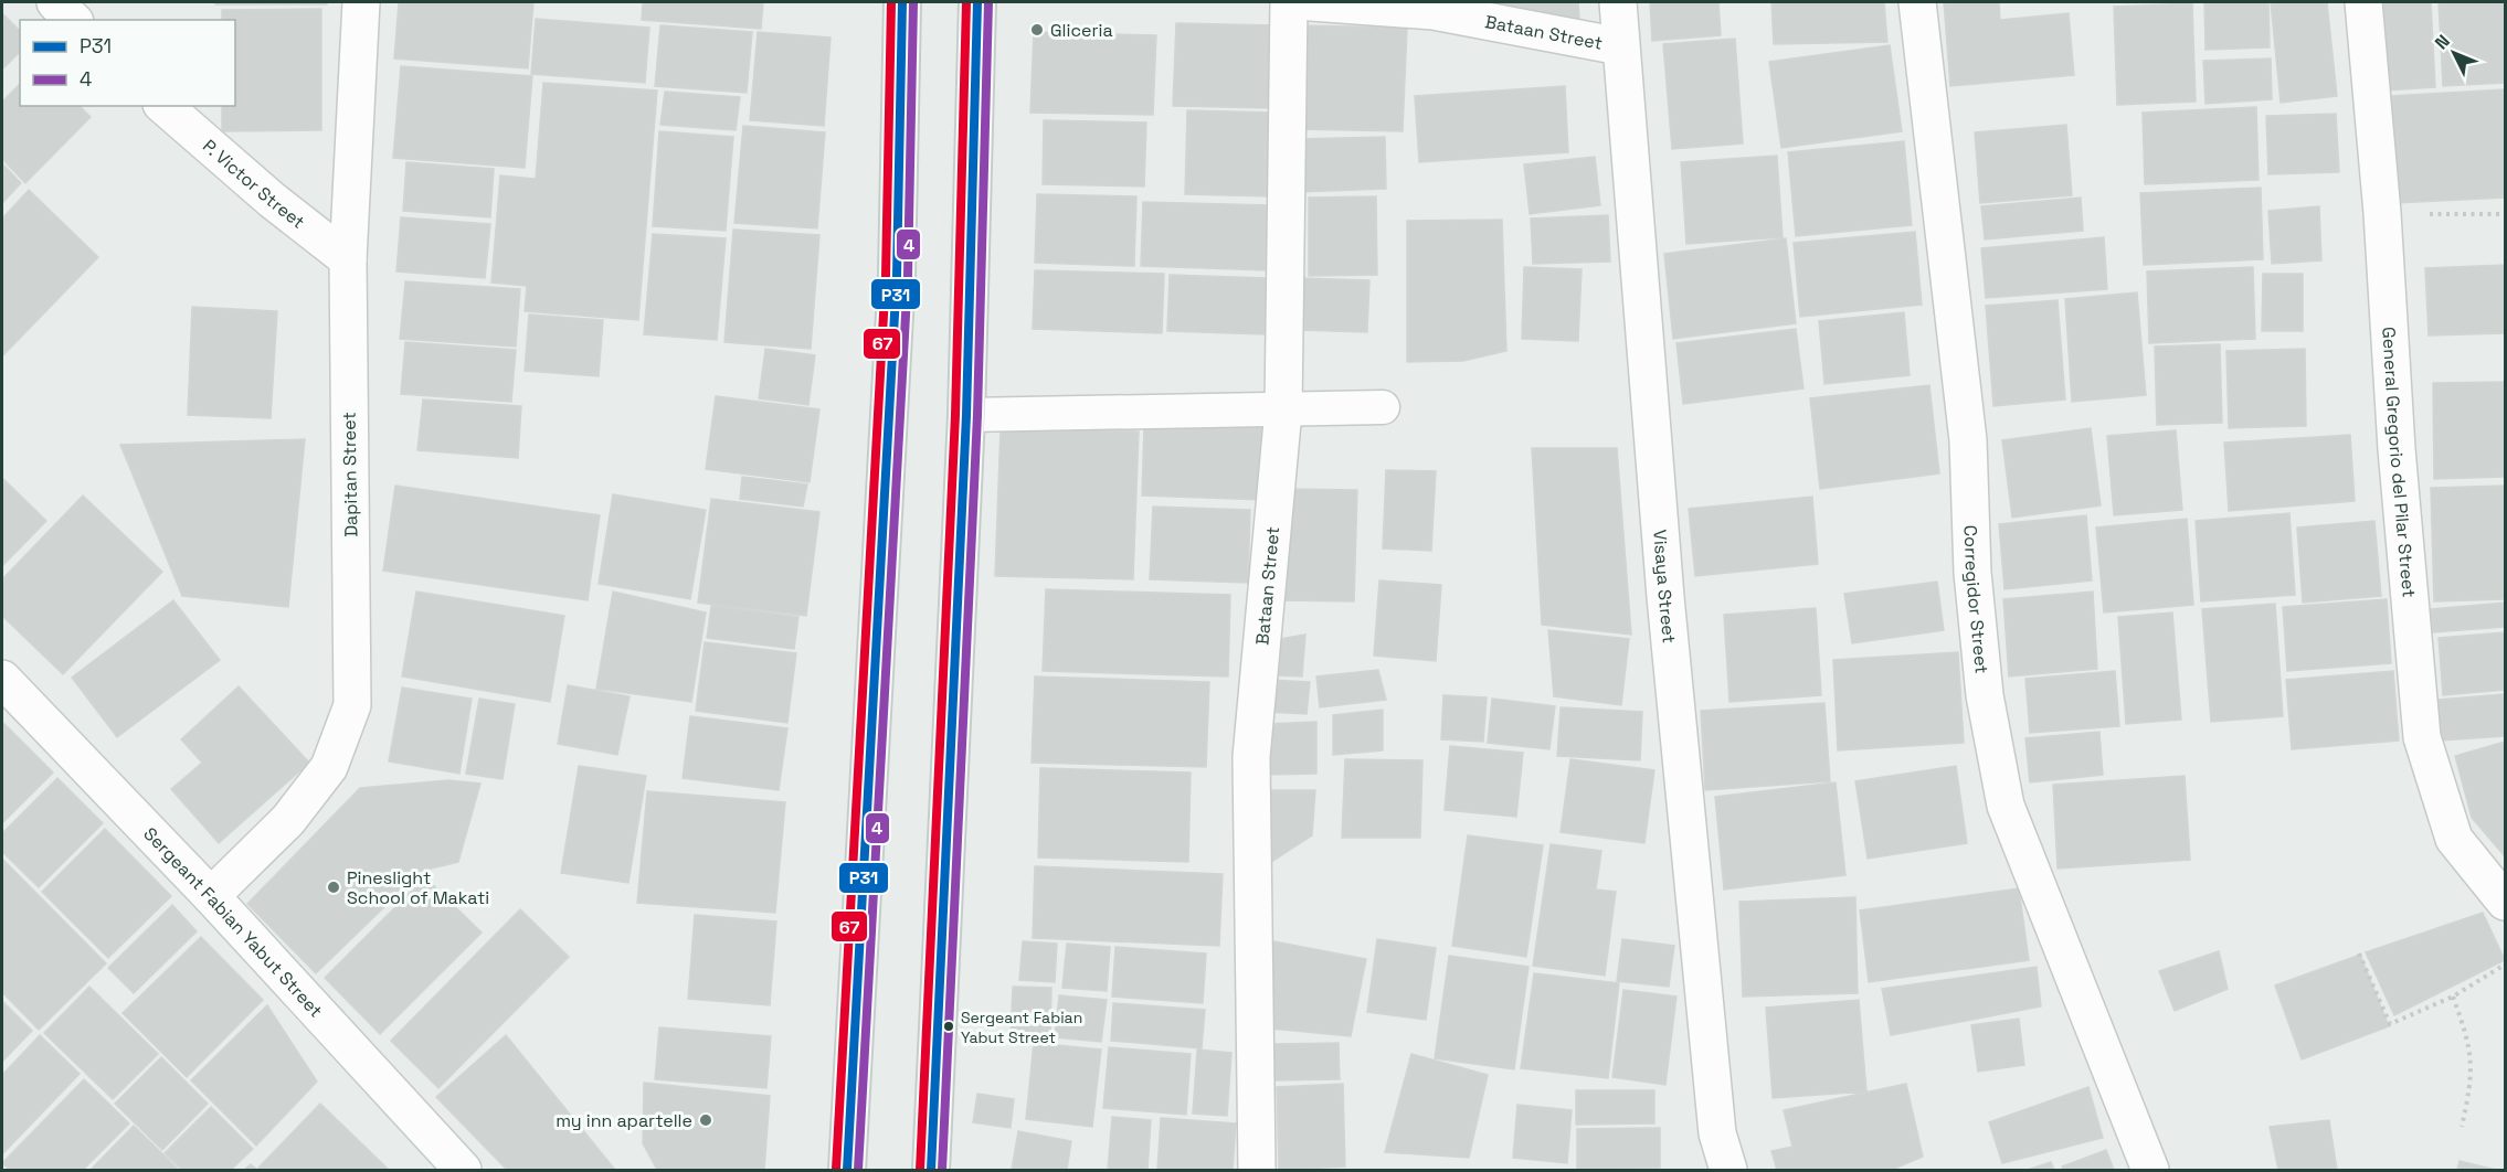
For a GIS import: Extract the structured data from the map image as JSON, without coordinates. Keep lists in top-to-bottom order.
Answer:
{
  "streets": {
    "street": [
      "Bataan Street",
      "P. Victor Street",
      "General Gregorio del Pilar Street",
      "Dapitan Street",
      "Visaya Street",
      "Corregidor Street",
      "Sergeant Fabian Yabut Street"
    ]
  },
  "crossings": [
    ["Bataan Street", "Visaya Street"],
    ["P. Victor Street", "Dapitan Street"],
    ["Dapitan Street", "Sergeant Fabian Yabut Street"]
  ],
  "places": [
    "Gliceria",
    "Pineslight School of Makati",
    "Sergeant Fabian Yabut Street",
    "my inn apartelle"
  ],
  "lines": ["transit line P31", "transit line 4", "transit line 67"],
  "legend": ["P31", "4"],
  "north": "top left"
}
